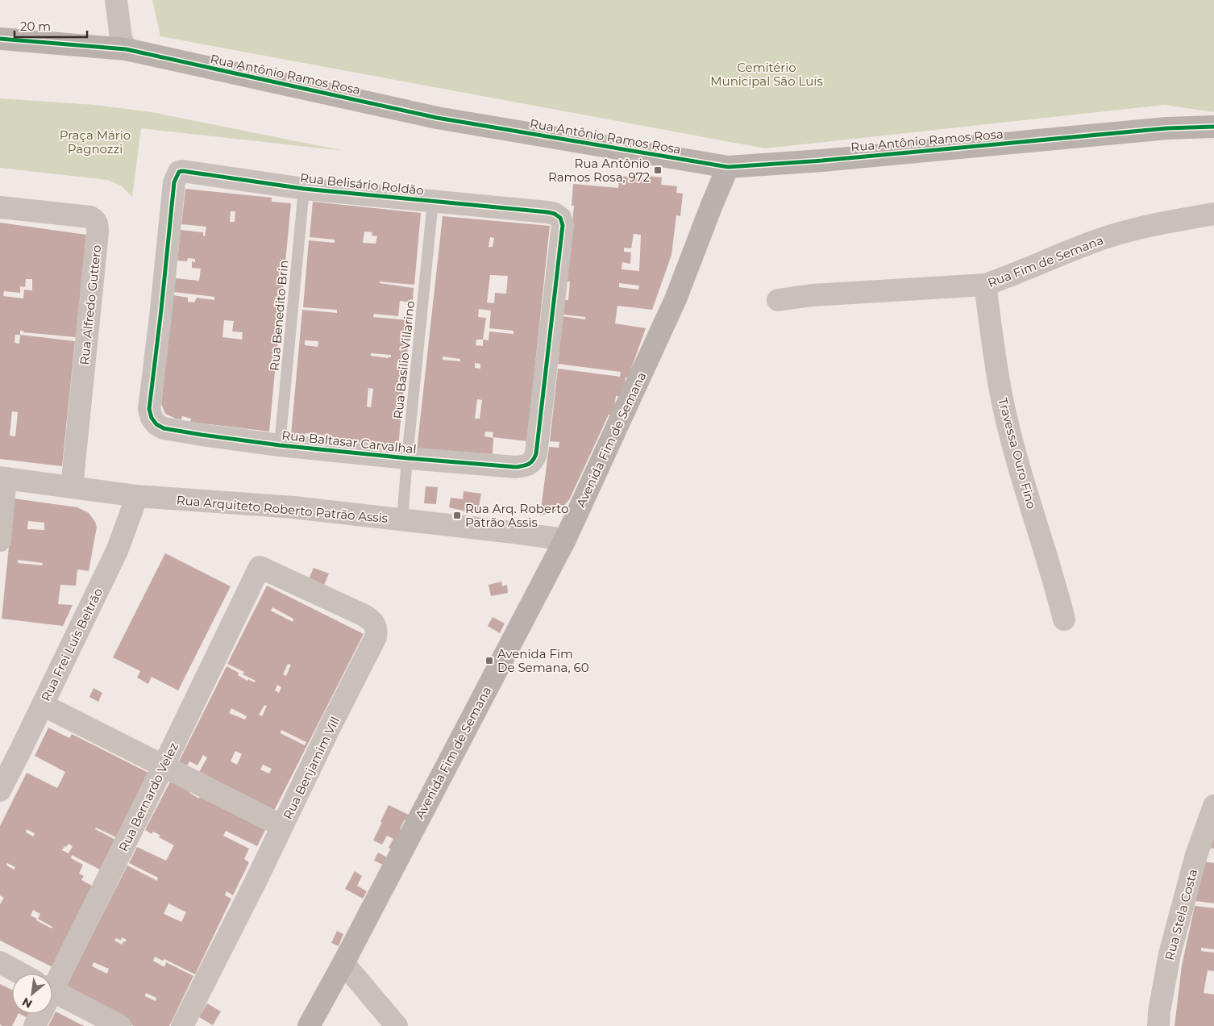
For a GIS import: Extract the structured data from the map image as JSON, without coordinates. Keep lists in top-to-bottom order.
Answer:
{
  "streets": {
    "main road": ["Rua Antônio Ramos Rosa", "Avenida Fim de Semana"],
    "street": [
      "Rua Belisário Roldão",
      "Rua Fim de Semana",
      "Rua Alfredo Guttero",
      "Rua Baltasar Carvalhal",
      "Travessa Ouro Fino",
      "Rua Arquiteto Roberto Patrão Assis",
      "Rua Frei Luís Beltrão",
      "Rua Benjamim Vill",
      "Rua Bernardo Velez",
      "Rua Stela Costa"
    ],
    "lane": ["Rua Benedito Brin", "Rua Basilio Villarino"]
  },
  "crossings": [
    ["Rua Antônio Ramos Rosa", "Avenida Fim de Semana"],
    ["Rua Belisário Roldão", "Rua Benedito Brin"],
    ["Rua Belisário Roldão", "Rua Basilio Villarino"],
    ["Rua Belisário Roldão", "Rua Baltasar Carvalhal"],
    ["Rua Fim de Semana", "Travessa Ouro Fino"],
    ["Rua Alfredo Guttero", "Rua Arquiteto Roberto Patrão Assis"],
    ["Rua Benedito Brin", "Rua Baltasar Carvalhal"],
    ["Rua Basilio Villarino", "Rua Baltasar Carvalhal"],
    ["Rua Basilio Villarino", "Rua Arquiteto Roberto Patrão Assis"],
    ["Avenida Fim de Semana", "Rua Arquiteto Roberto Patrão Assis"],
    ["Rua Arquiteto Roberto Patrão Assis", "Rua Frei Luís Beltrão"],
    ["Rua Benjamim Vill", "Rua Bernardo Velez"]
  ],
  "parks": ["Cemitério Municipal São Luís", "Praça Mário Pagnozzi"],
  "places": {
    "transit": ["Rua Antônio Ramos Rosa, 972", "Rua Arq. Roberto Patrão Assis", "Avenida Fim De Semana, 60"]
  },
  "scale_bar": "20 m",
  "north": "bottom left"
}
